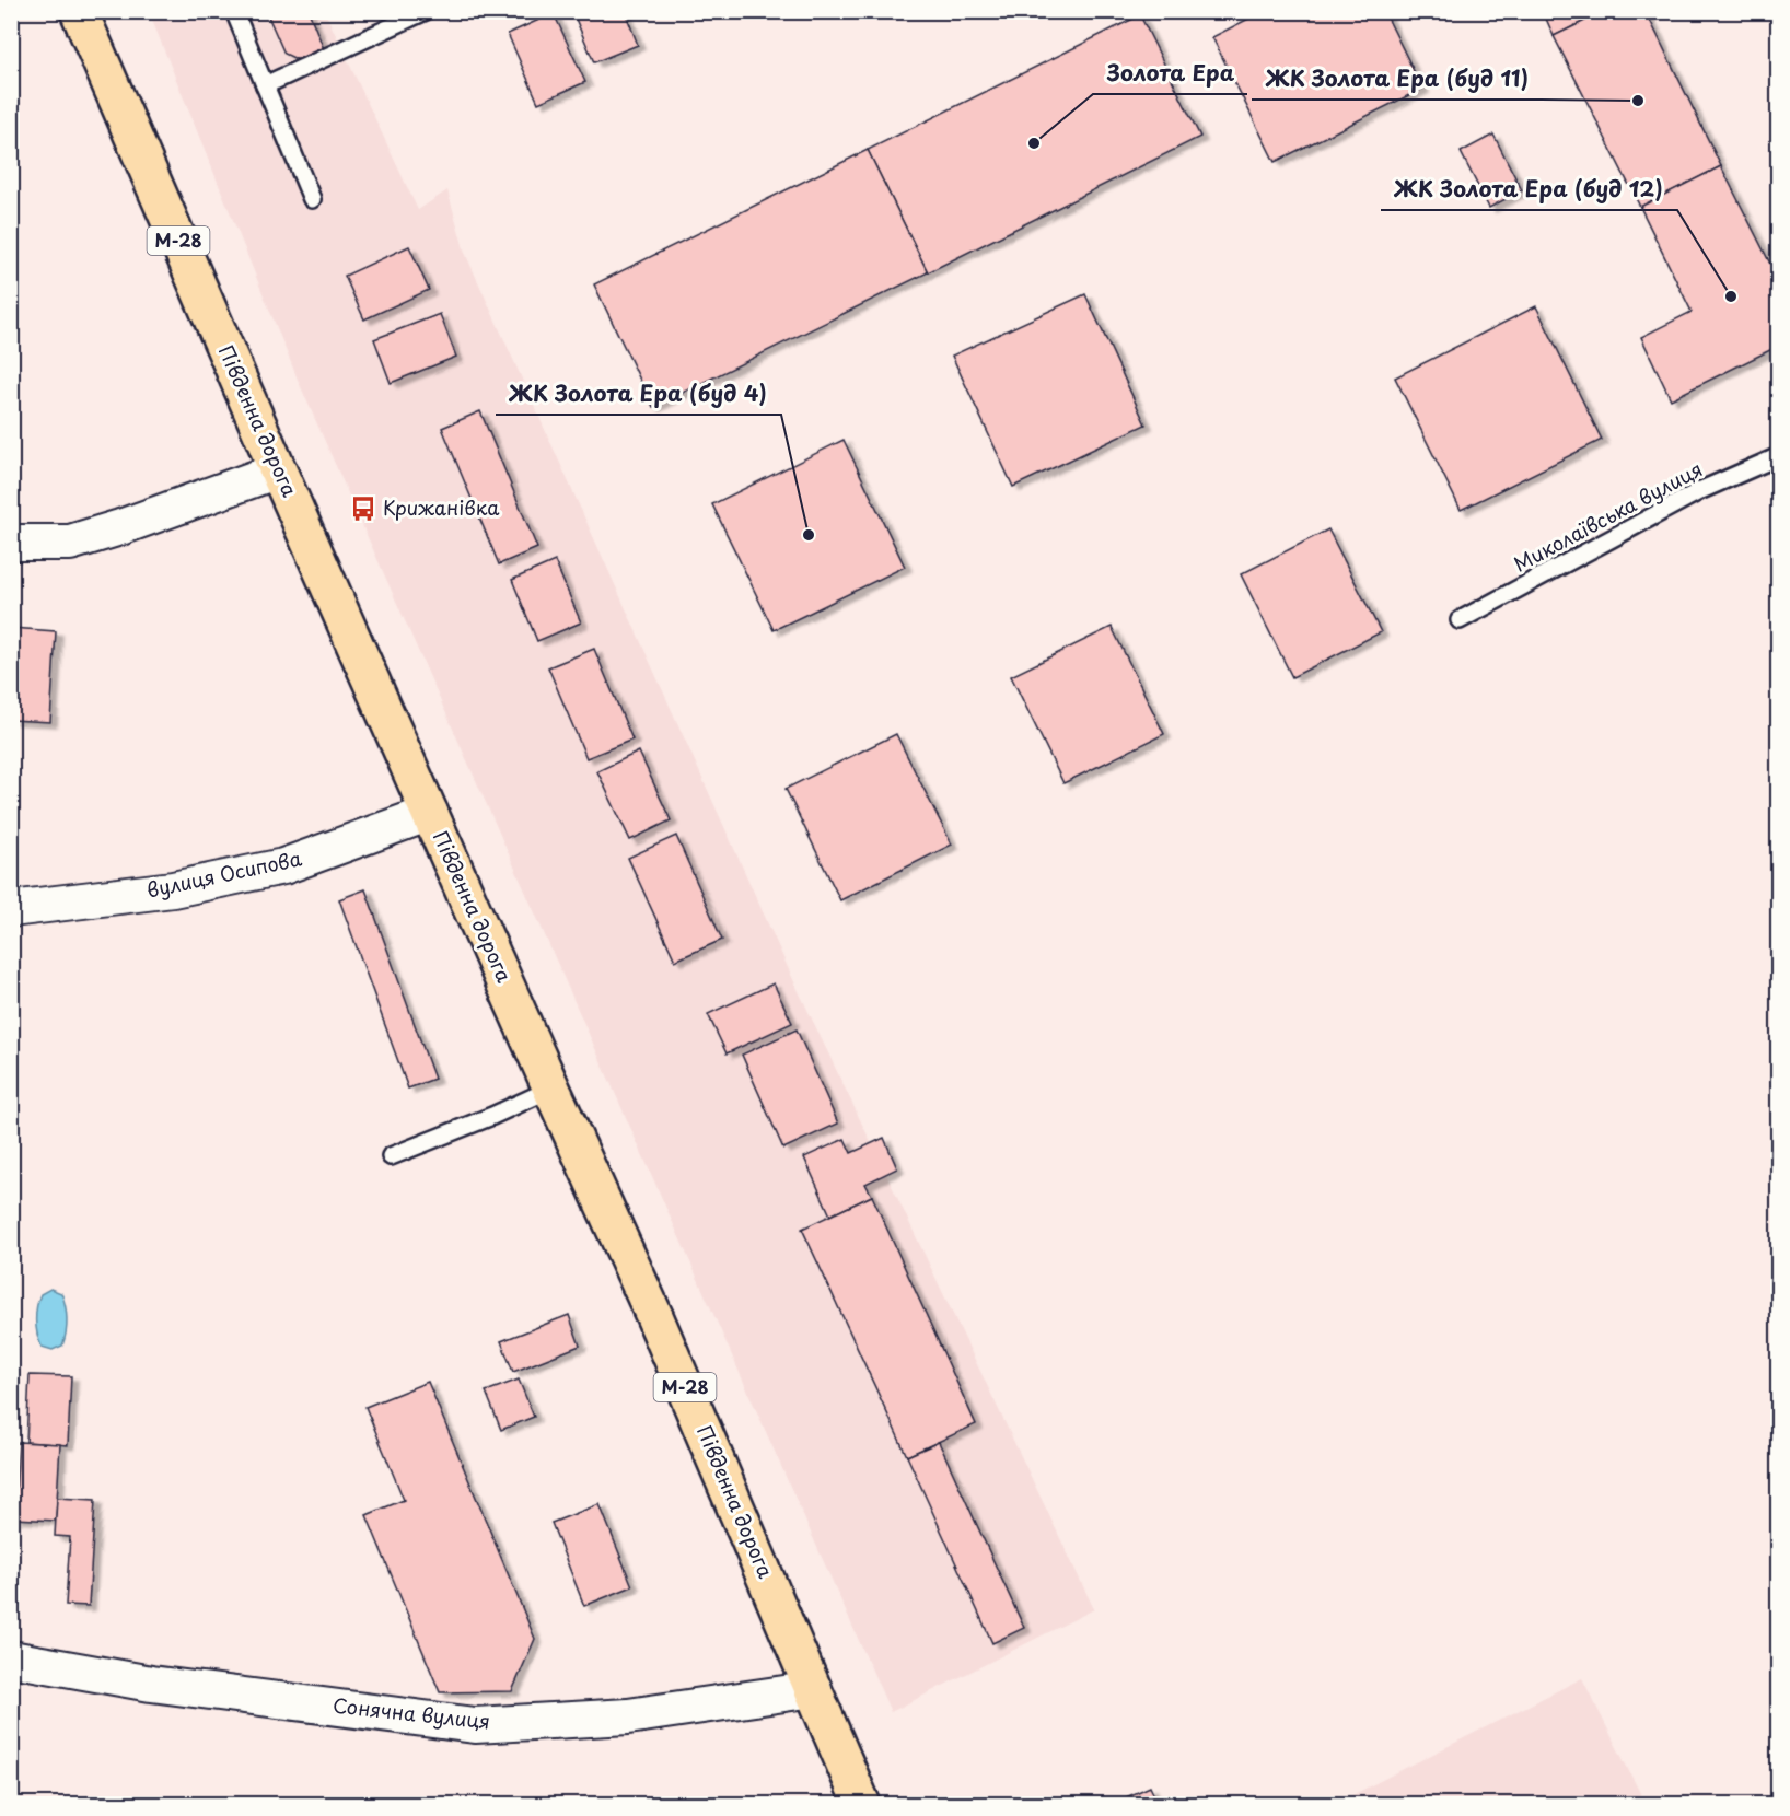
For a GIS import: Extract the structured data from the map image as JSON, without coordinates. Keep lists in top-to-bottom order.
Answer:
{
  "streets": {
    "highway": ["М-28", "Південна дорога"],
    "street": ["вулиця Осипова", "Сонячна вулиця"],
    "lane": ["Миколаївська вулиця"]
  },
  "crossings": [
    ["Південна дорога", "вулиця Осипова"],
    ["Південна дорога", "Сонячна вулиця"]
  ],
  "places": {
    "other": [
      "ЖК Золота Ера (буд 11)",
      "Золота Ера",
      "ЖК Золота Ера (буд 12)",
      "ЖК Золота Ера (буд 4)"
    ],
    "bus stop": ["Крижанiвка"]
  }
}
